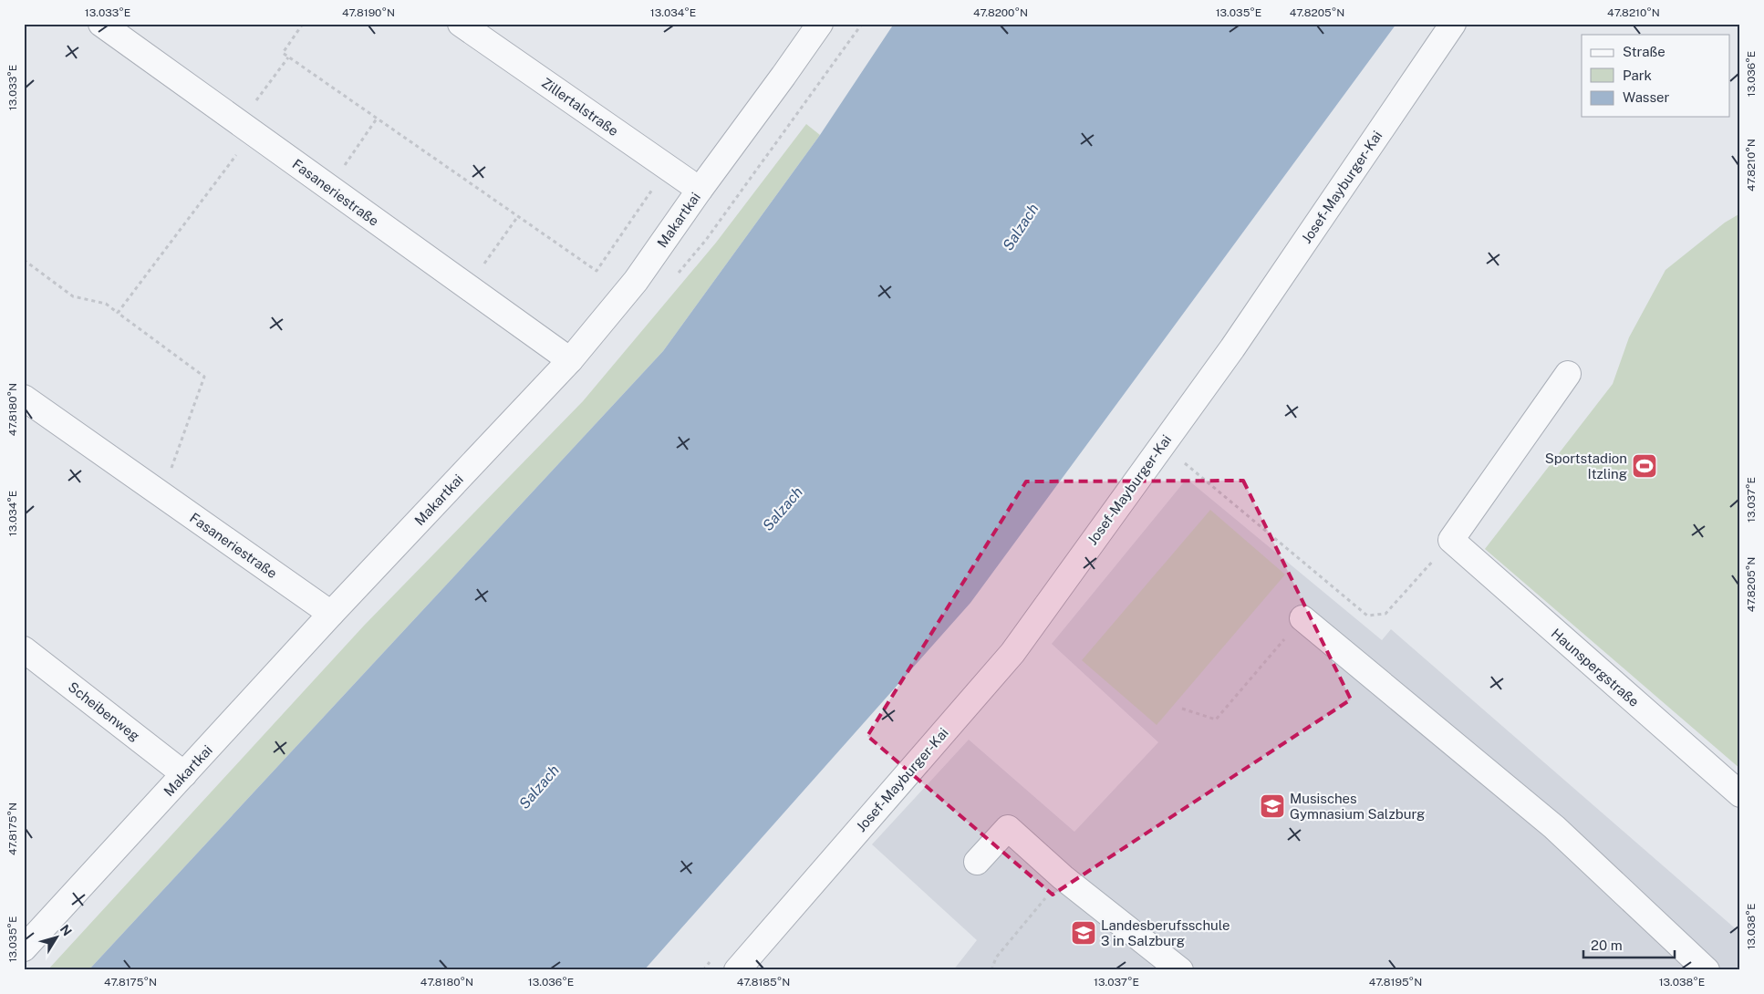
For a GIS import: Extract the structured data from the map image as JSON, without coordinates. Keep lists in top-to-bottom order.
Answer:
{
  "streets": {
    "street": [
      "Zillertalstraße",
      "Josef-Mayburger-Kai",
      "Fasaneriestraße",
      "Makartkai",
      "Haunspergstraße",
      "Scheibenweg"
    ]
  },
  "crossings": [
    ["Zillertalstraße", "Makartkai"],
    ["Fasaneriestraße", "Makartkai"],
    ["Makartkai", "Scheibenweg"]
  ],
  "water": ["Salzach"],
  "places": {
    "sports": ["Sportstadion Itzling"],
    "school or university": ["Musisches Gymnasium Salzburg", "Landesberufsschule 3 in Salzburg"]
  },
  "legend": ["Straße", "Park", "Wasser"],
  "scale_bar": "20 m",
  "north": "top right",
  "coordinates": [
    "13.033°E",
    "47.8190°N",
    "13.034°E",
    "47.8200°N",
    "13.035°E",
    "47.8205°N",
    "47.8210°N",
    "13.036°E",
    "47.8180°N",
    "13.037°E",
    "47.8175°N",
    "13.038°E",
    "47.8185°N",
    "47.8195°N"
  ]
}
